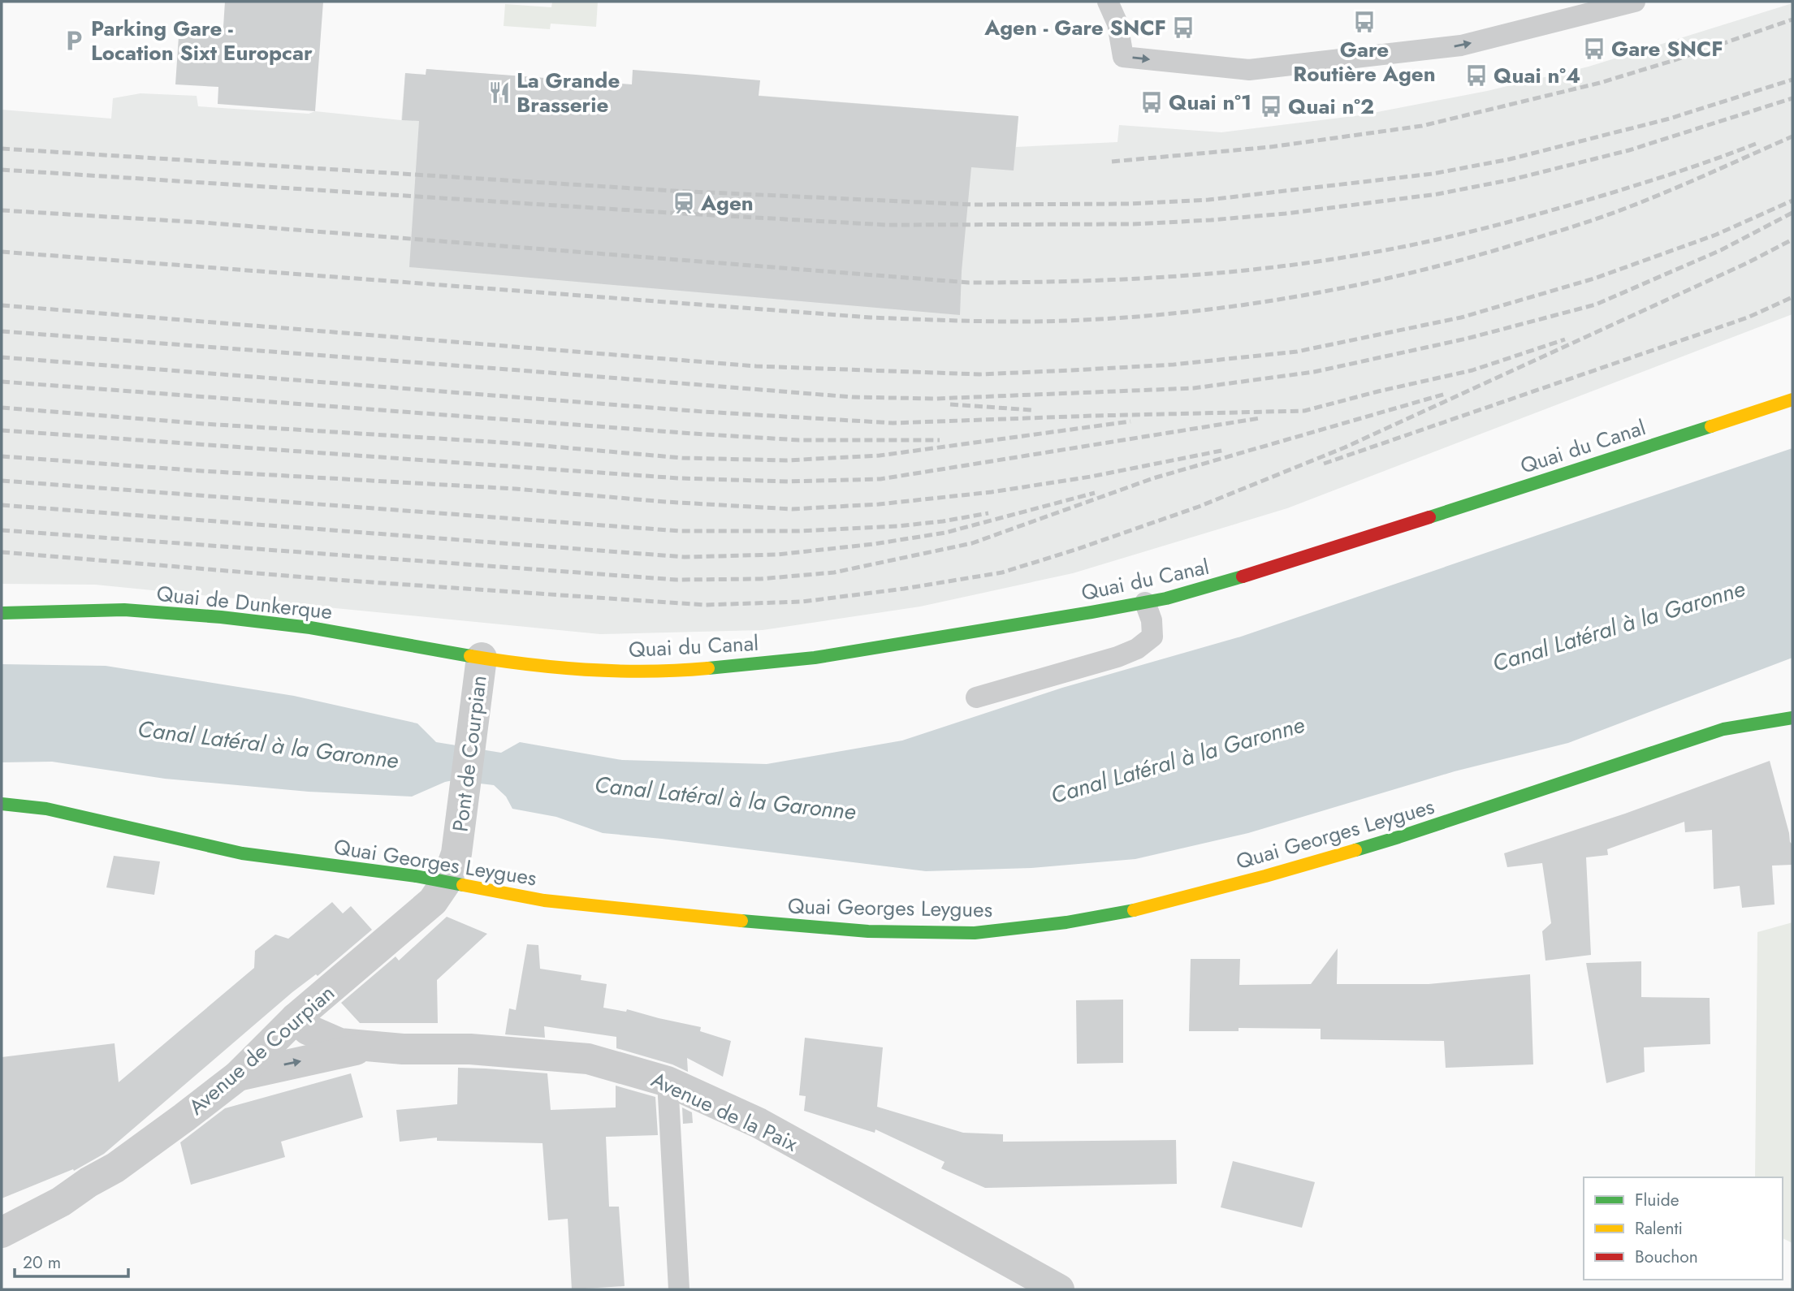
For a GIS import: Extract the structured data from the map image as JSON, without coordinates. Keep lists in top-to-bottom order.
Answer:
{
  "streets": {
    "street": [
      "Quai du Canal",
      "Quai de Dunkerque",
      "Pont de Courpian",
      "Quai Georges Leygues",
      "Avenue de Courpian",
      "Avenue de la Paix"
    ]
  },
  "crossings": [
    ["Quai du Canal", "Quai de Dunkerque"],
    ["Quai du Canal", "Pont de Courpian"],
    ["Quai de Dunkerque", "Pont de Courpian"],
    ["Pont de Courpian", "Quai Georges Leygues"],
    ["Pont de Courpian", "Avenue de Courpian"],
    ["Quai Georges Leygues", "Avenue de Courpian"],
    ["Avenue de Courpian", "Avenue de la Paix"]
  ],
  "water": ["Canal Latéral à la Garonne"],
  "places": {
    "bus stop": [
      "Gare Routière Agen",
      "Agen - Gare SNCF",
      "Gare SNCF",
      "Quai n°4",
      "Quai n°1",
      "Quai n°2"
    ],
    "parking": ["Parking Gare - Location Sixt Europcar"],
    "restaurant": ["La Grande Brasserie"],
    "station": ["Agen"]
  },
  "legend": ["Fluide", "Ralenti", "Bouchon"],
  "scale_bar": "20 m"
}
